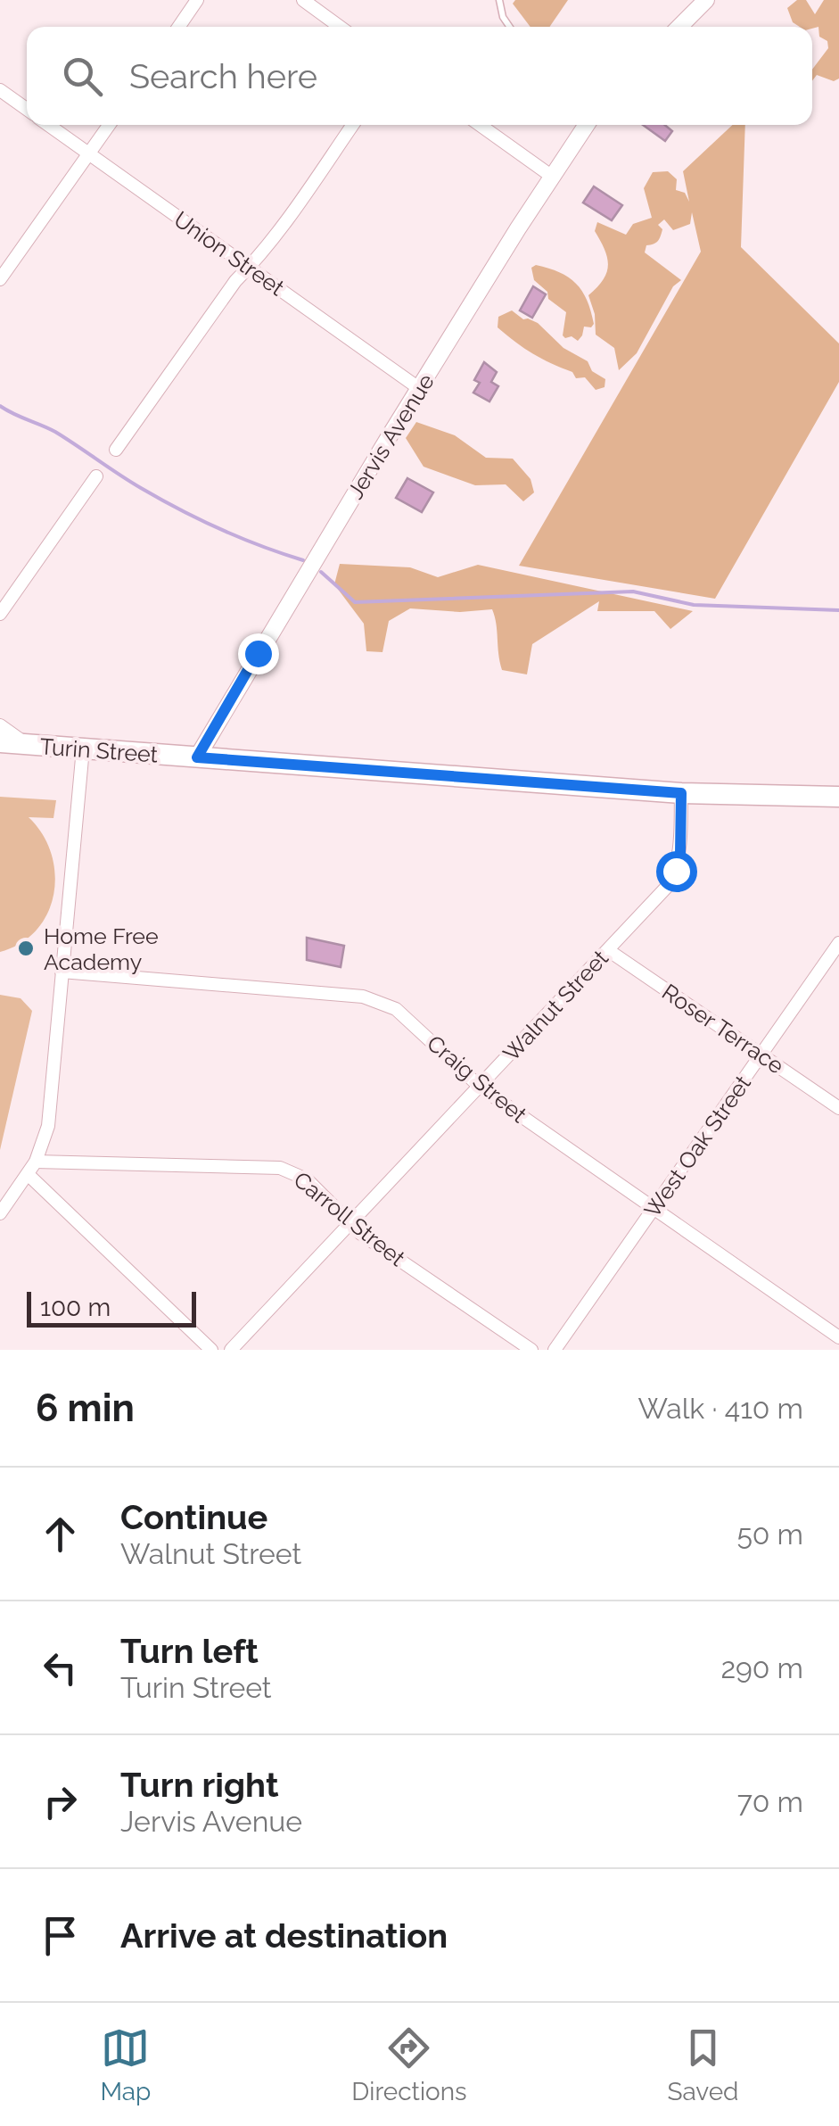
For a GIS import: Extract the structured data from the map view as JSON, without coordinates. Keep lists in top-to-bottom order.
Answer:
{
  "streets": {
    "main road": ["Turin Street"],
    "street": [
      "Union Street",
      "Jervis Avenue",
      "Walnut Street",
      "Roser Terrace",
      "Craig Street",
      "West Oak Street",
      "Carroll Street"
    ]
  },
  "crossings": [
    ["Union Street", "Jervis Avenue"],
    ["Jervis Avenue", "Turin Street"],
    ["Turin Street", "Walnut Street"],
    ["Walnut Street", "Roser Terrace"],
    ["Walnut Street", "Craig Street"],
    ["Walnut Street", "Carroll Street"],
    ["Roser Terrace", "West Oak Street"],
    ["Craig Street", "West Oak Street"]
  ],
  "places": ["Home Free Academy"],
  "scale_bar": "100 m",
  "page": {
    "search": "Search here",
    "scale": "100 m",
    "heading": ["6 min", "Walk · 410 m"],
    "list": [
      ["Continue", "Walnut Street", "50 m"],
      ["Turn left", "Turin Street", "290 m"],
      ["Turn right", "Jervis Avenue", "70 m"],
      "Arrive at destination"
    ],
    "nav": ["Map", "Directions", "Saved"]
  }
}
